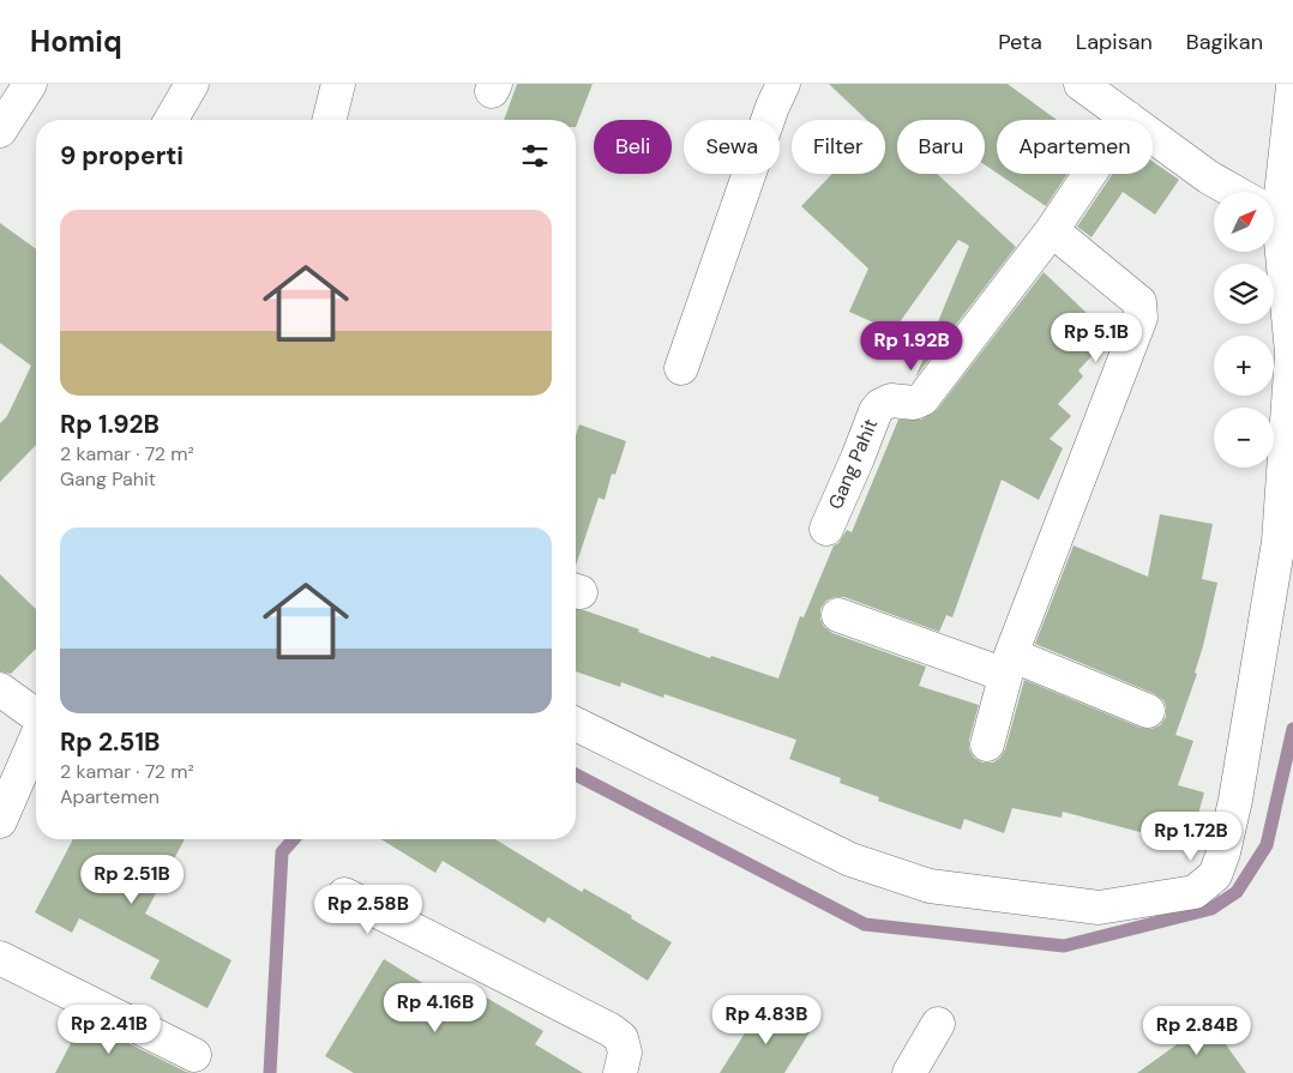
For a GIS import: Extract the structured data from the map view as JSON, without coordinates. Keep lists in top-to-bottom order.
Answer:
{
  "streets": {
    "street": ["Gang Pahit"]
  },
  "north": "top right",
  "page": {
    "header": "Homiq",
    "nav": ["Peta", "Lapisan", "Bagikan"],
    "chip": [
      "Beli",
      "Sewa",
      "Filter",
      "Baru",
      "Apartemen"
    ],
    "heading": "9 properti",
    "map_buttons": ["+", "−"],
    "list": [
      {
        "name": "Rp 1.92B",
        "note": "2 kamar · 72 m² · Gang Pahit"
      },
      {
        "name": "Rp 2.51B",
        "note": "2 kamar · 72 m² · Apartemen"
      }
    ],
    "price": [
      "Rp 5.1B",
      "Rp 1.92B",
      "Rp 1.72B",
      "Rp 2.51B",
      "Rp 2.58B",
      "Rp 4.16B",
      "Rp 4.83B",
      "Rp 2.41B",
      "Rp 2.84B"
    ]
  }
}
